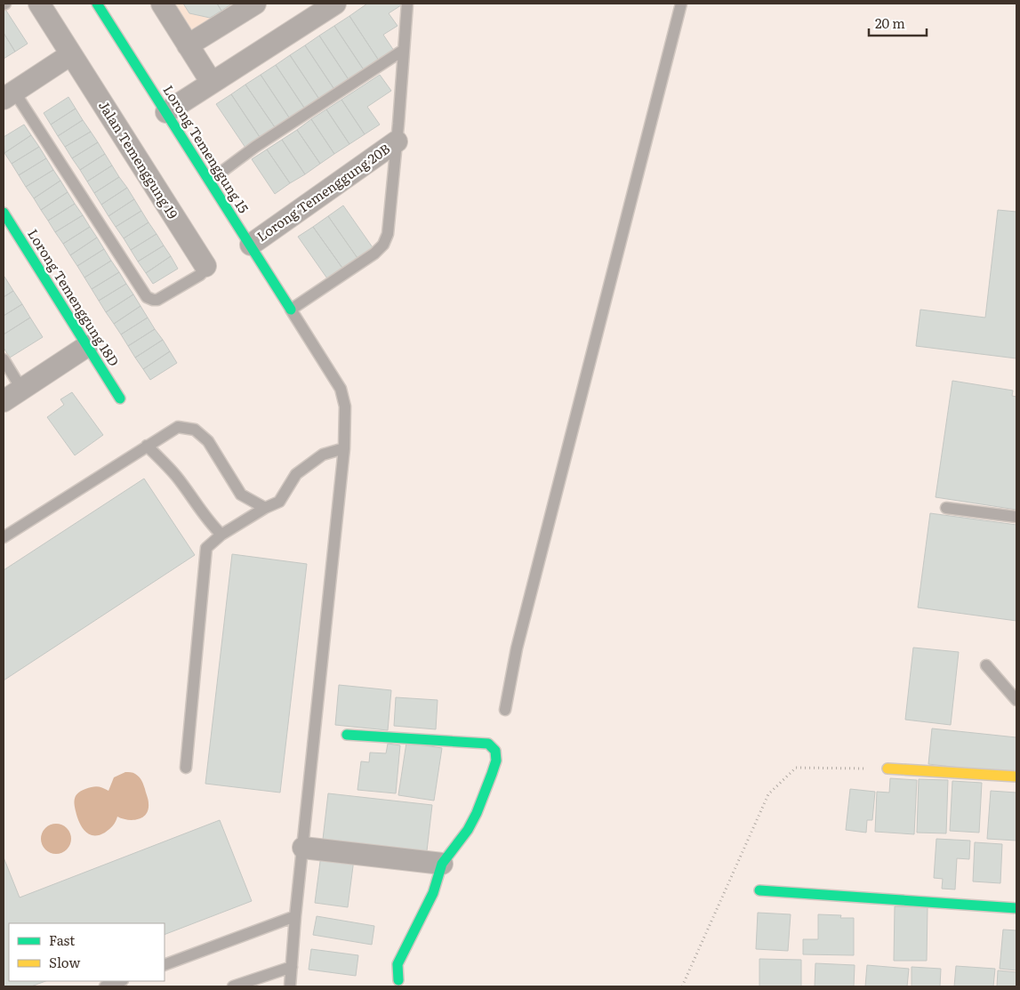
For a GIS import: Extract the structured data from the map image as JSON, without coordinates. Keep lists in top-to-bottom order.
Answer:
{
  "streets": {
    "street": [
      "Lorong Temenggung 15",
      "Jalan Temenggung 19",
      "Lorong Temenggung 20B",
      "Lorong Temenggung 18D"
    ]
  },
  "crossings": [
    ["Lorong Temenggung 15", "Lorong Temenggung 20B"]
  ],
  "legend": ["Fast", "Slow"],
  "scale_bar": "20 m"
}
